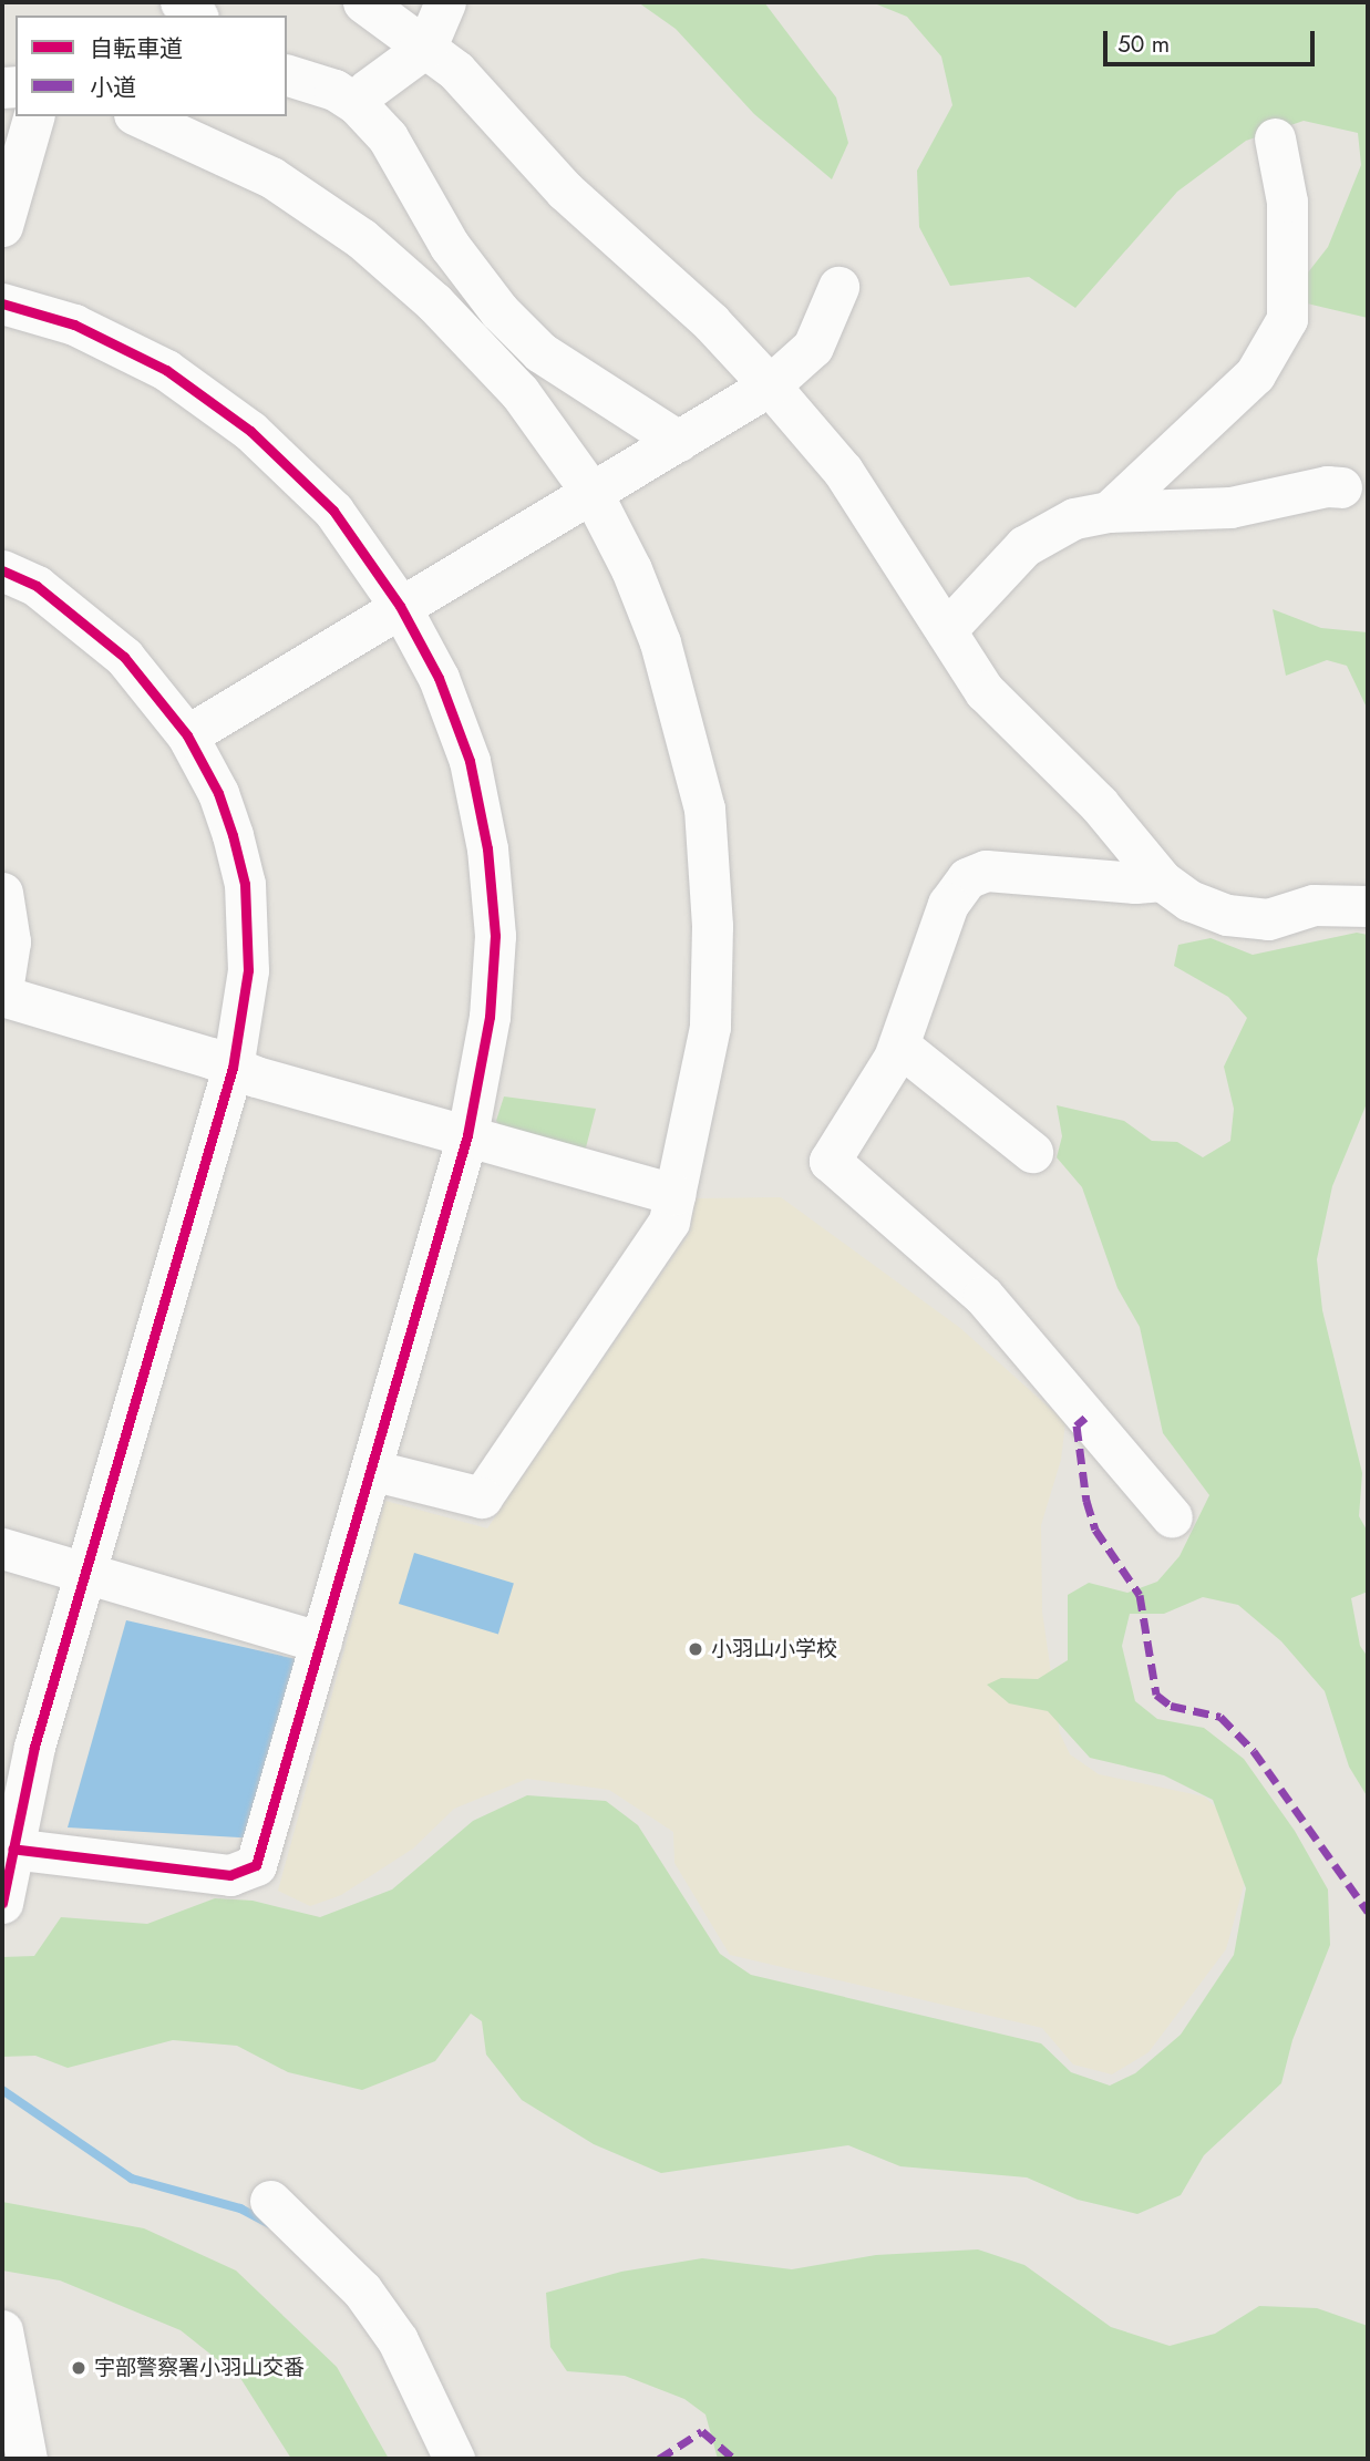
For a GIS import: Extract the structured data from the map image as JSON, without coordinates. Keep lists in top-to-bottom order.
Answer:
{
  "places": ["小羽山小学校", "宇部警察署小羽山交番"],
  "legend": ["自転車道", "小道"],
  "scale_bar": "50 m"
}
